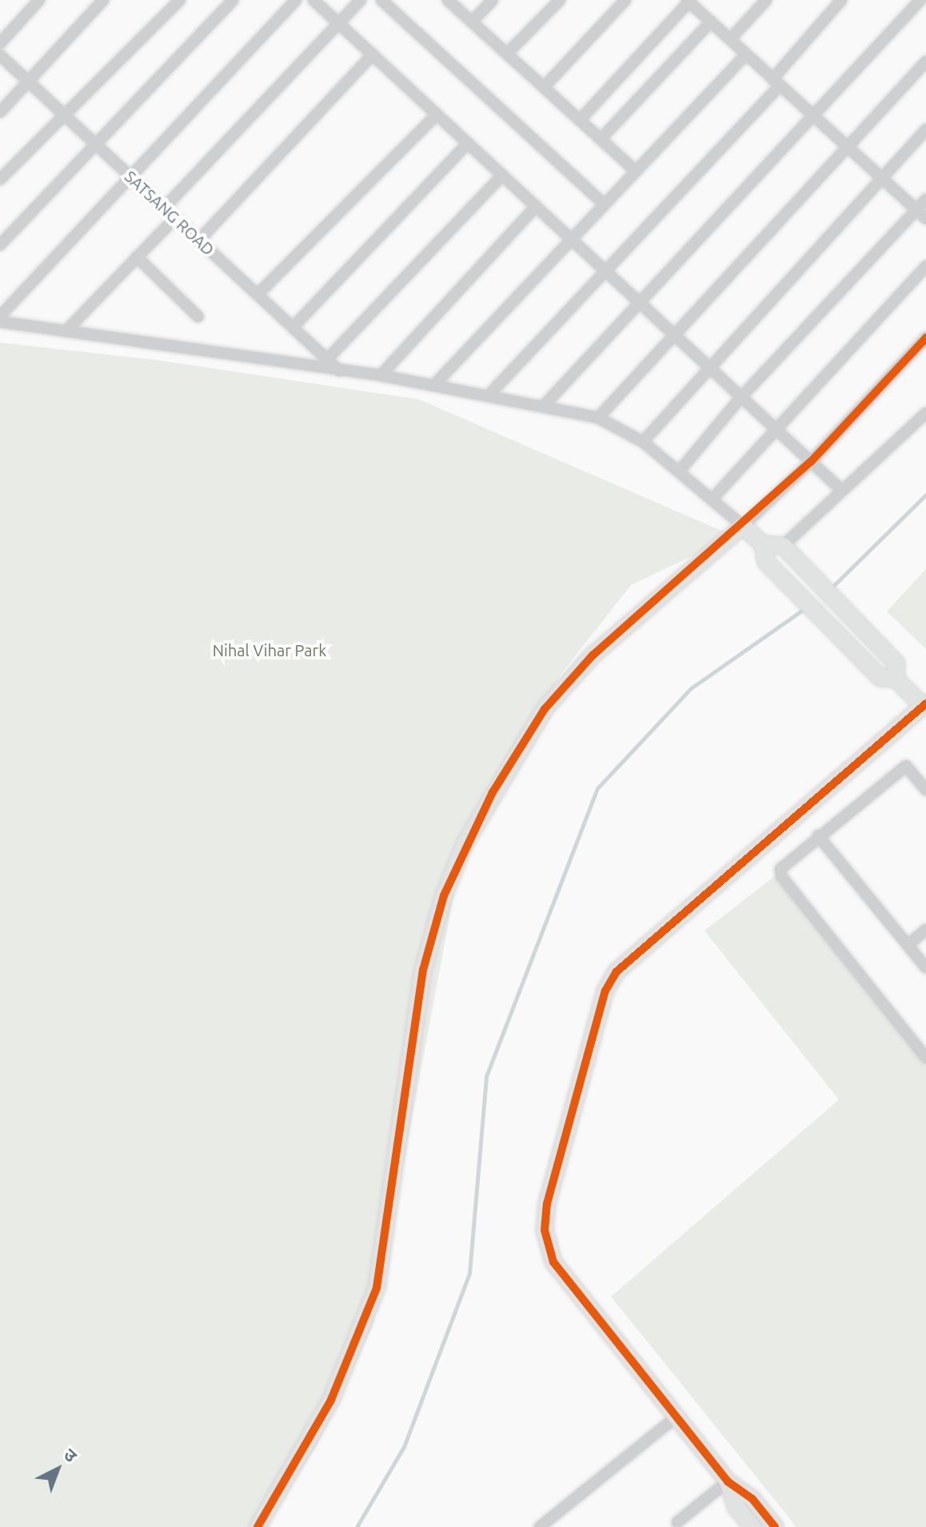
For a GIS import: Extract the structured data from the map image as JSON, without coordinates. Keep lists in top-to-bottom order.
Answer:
{
  "streets": {
    "street": ["SATSANG ROAD"]
  },
  "parks": ["Nihal Vihar Park"],
  "north": "top right"
}
